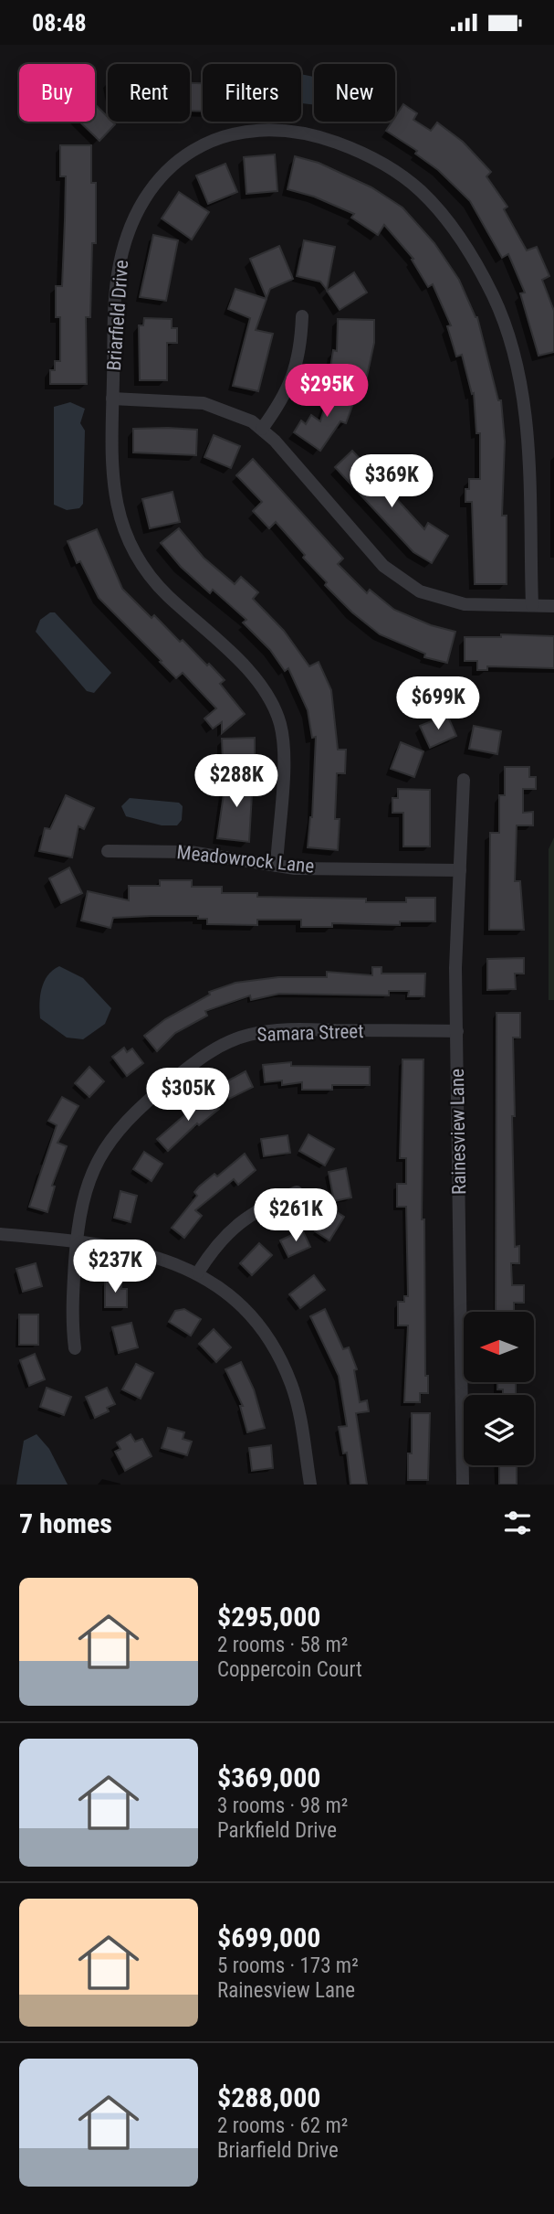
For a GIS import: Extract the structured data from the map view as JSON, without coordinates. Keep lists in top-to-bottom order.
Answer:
{
  "streets": {
    "street": [
      "Briarfield Drive",
      "Meadowrock Lane",
      "Samara Street",
      "Rainesview Lane"
    ]
  },
  "crossings": [
    ["Briarfield Drive", "Meadowrock Lane"],
    ["Meadowrock Lane", "Rainesview Lane"],
    ["Samara Street", "Rainesview Lane"]
  ],
  "north": "left",
  "page": {
    "status": "08:48",
    "chip": [
      "Buy",
      "Rent",
      "Filters",
      "New"
    ],
    "price": [
      "$295K",
      "$369K",
      "$699K",
      "$288K",
      "$305K",
      "$261K",
      "$237K"
    ],
    "heading": "7 homes",
    "list": [
      {
        "name": "$295,000",
        "note": "2 rooms · 58 m² · Coppercoin Court"
      },
      {
        "name": "$369,000",
        "note": "3 rooms · 98 m² · Parkfield Drive"
      },
      {
        "name": "$699,000",
        "note": "5 rooms · 173 m² · Rainesview Lane"
      },
      {
        "name": "$288,000",
        "note": "2 rooms · 62 m² · Briarfield Drive"
      }
    ]
  }
}
